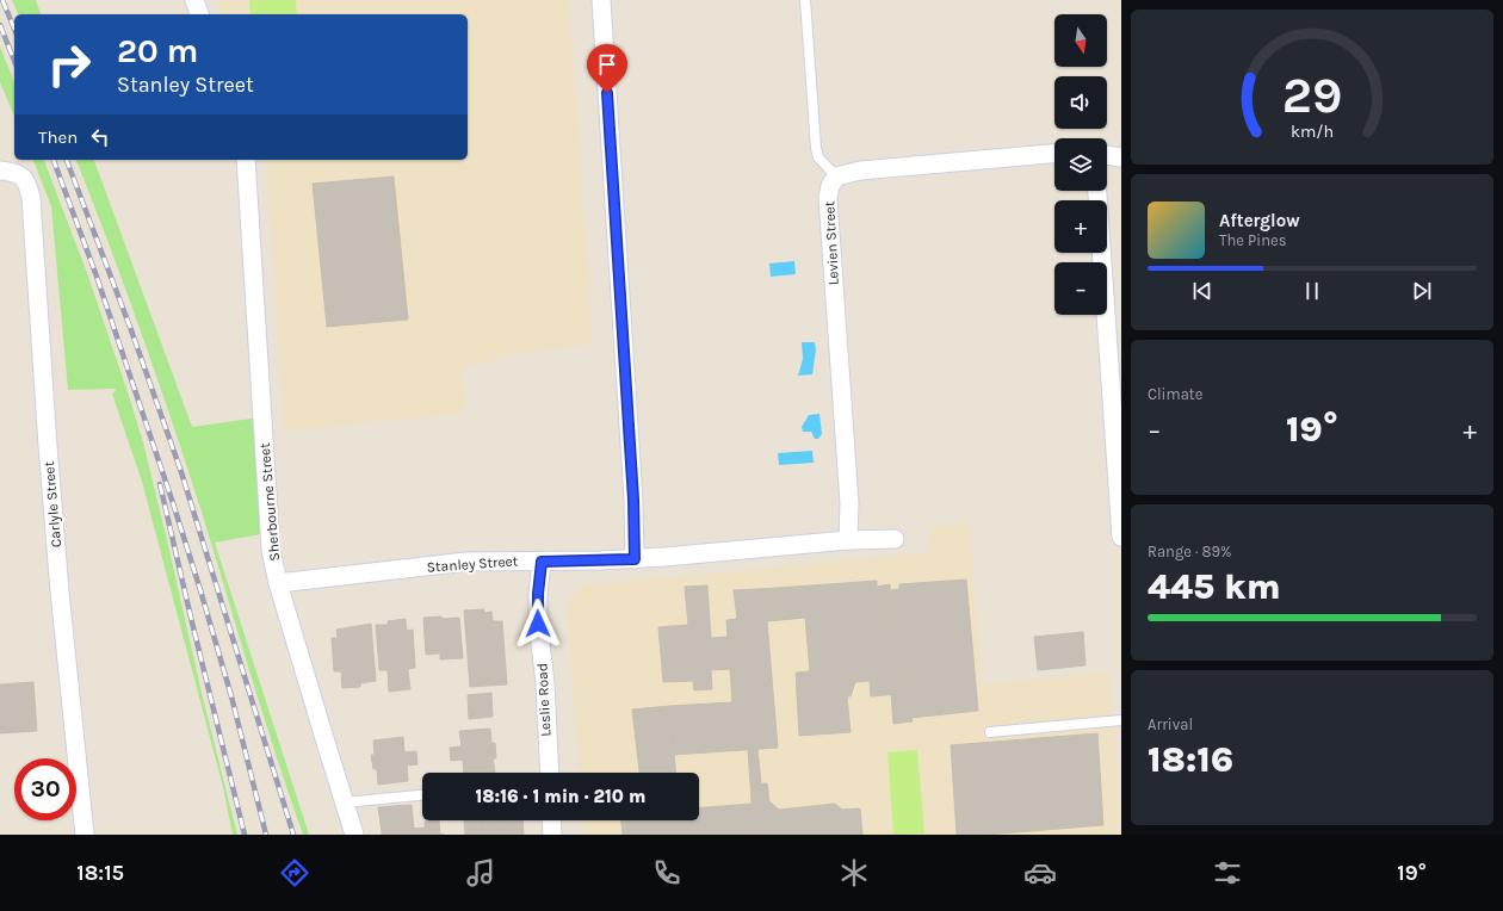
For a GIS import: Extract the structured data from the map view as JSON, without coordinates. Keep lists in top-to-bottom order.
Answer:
{
  "streets": {
    "street": [
      "Levien Street",
      "Sherbourne Street",
      "Carlyle Street",
      "Stanley Street",
      "Leslie Road"
    ]
  },
  "crossings": [
    ["Levien Street", "Stanley Street"],
    ["Sherbourne Street", "Stanley Street"],
    ["Stanley Street", "Leslie Road"]
  ],
  "north": "bottom",
  "page": {
    "map_buttons": ["+", "−"],
    "turn": ["20 m", "Stanley Street"],
    "then": "Then",
    "song": ["Afterglow", "The Pines"],
    "tile": [
      "Climate",
      ["Range · 89%", "445 km"],
      ["Arrival", "18:16"]
    ],
    "heat": ["−", "19°", "+"],
    "limit": "30",
    "trip": "18:16 · 1 min · 210 m",
    "tabs": ["18:15", "19°"],
    "gauge": ["29", "km/h"]
  }
}
